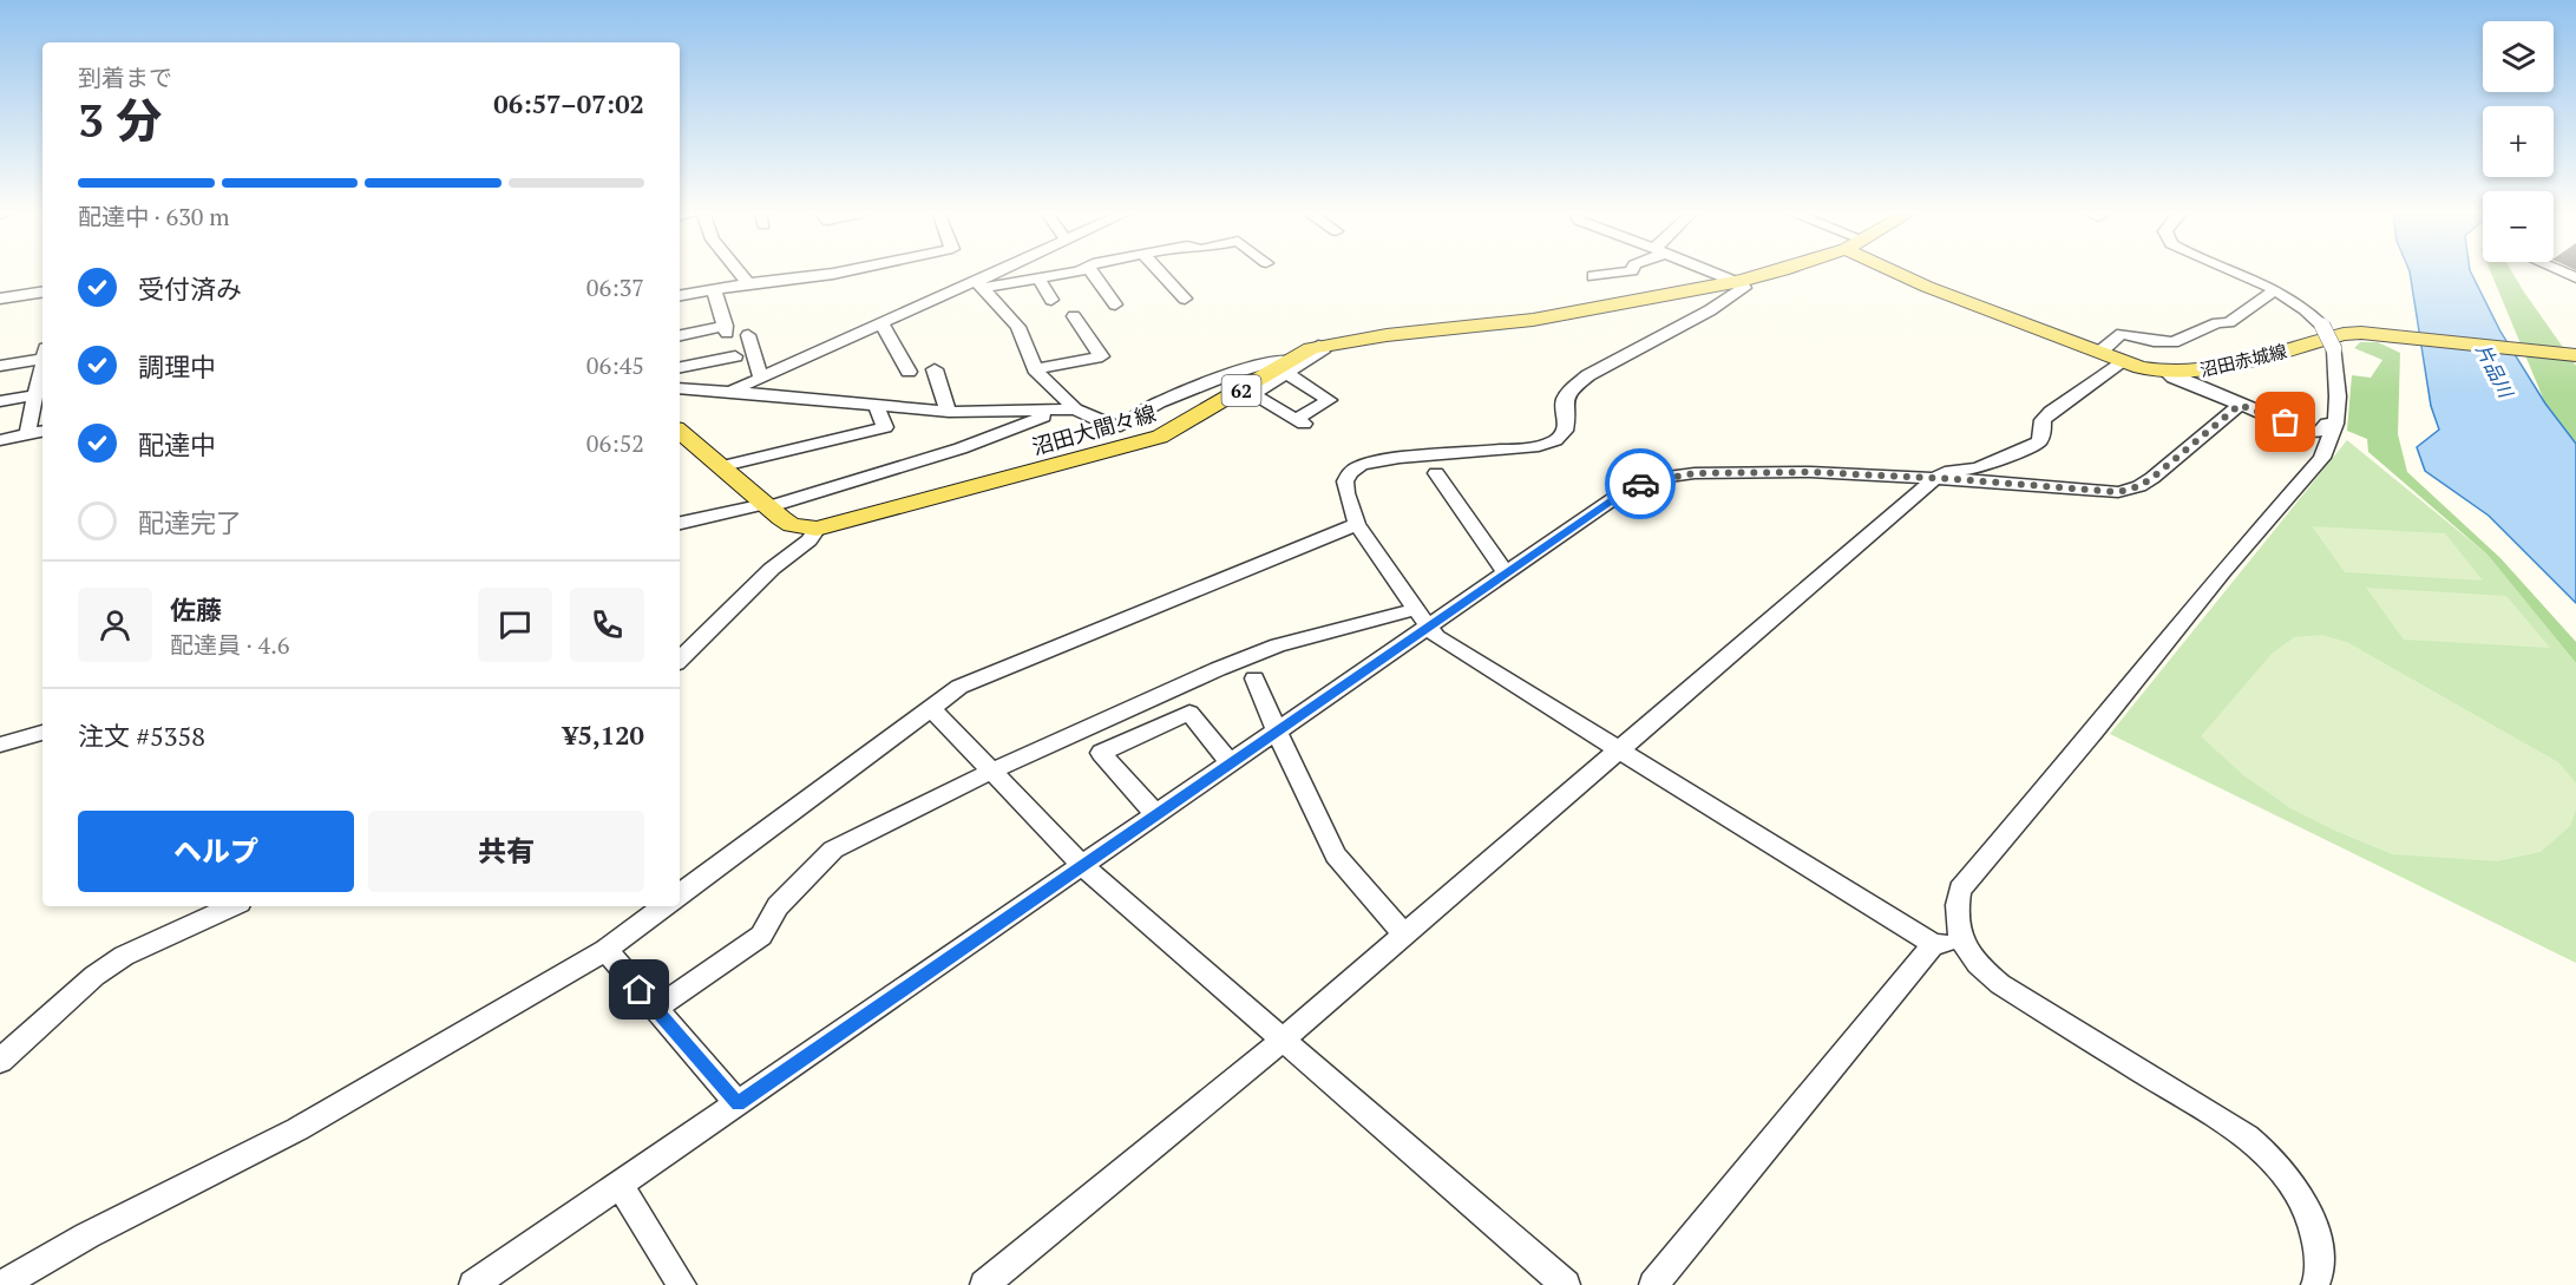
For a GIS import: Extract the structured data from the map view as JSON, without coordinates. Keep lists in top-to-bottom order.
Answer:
{
  "streets": {
    "main road": ["沼田赤城線", "62", "沼田大間々線"]
  },
  "water": ["片品川"],
  "page": {
    "map_buttons": ["+", "−"],
    "heading": ["3 分", "到着まで", "06:57–07:02"],
    "panel": [
      "佐藤",
      "配達員 · 4.6",
      "注文 #5358",
      "¥5,120"
    ],
    "bar": "配達中 · 630 m",
    "list": [
      ["受付済み", "06:37"],
      ["調理中", "06:45"],
      ["配達中", "06:52"],
      "配達完了"
    ],
    "buttons": ["ヘルプ", "共有"]
  }
}
